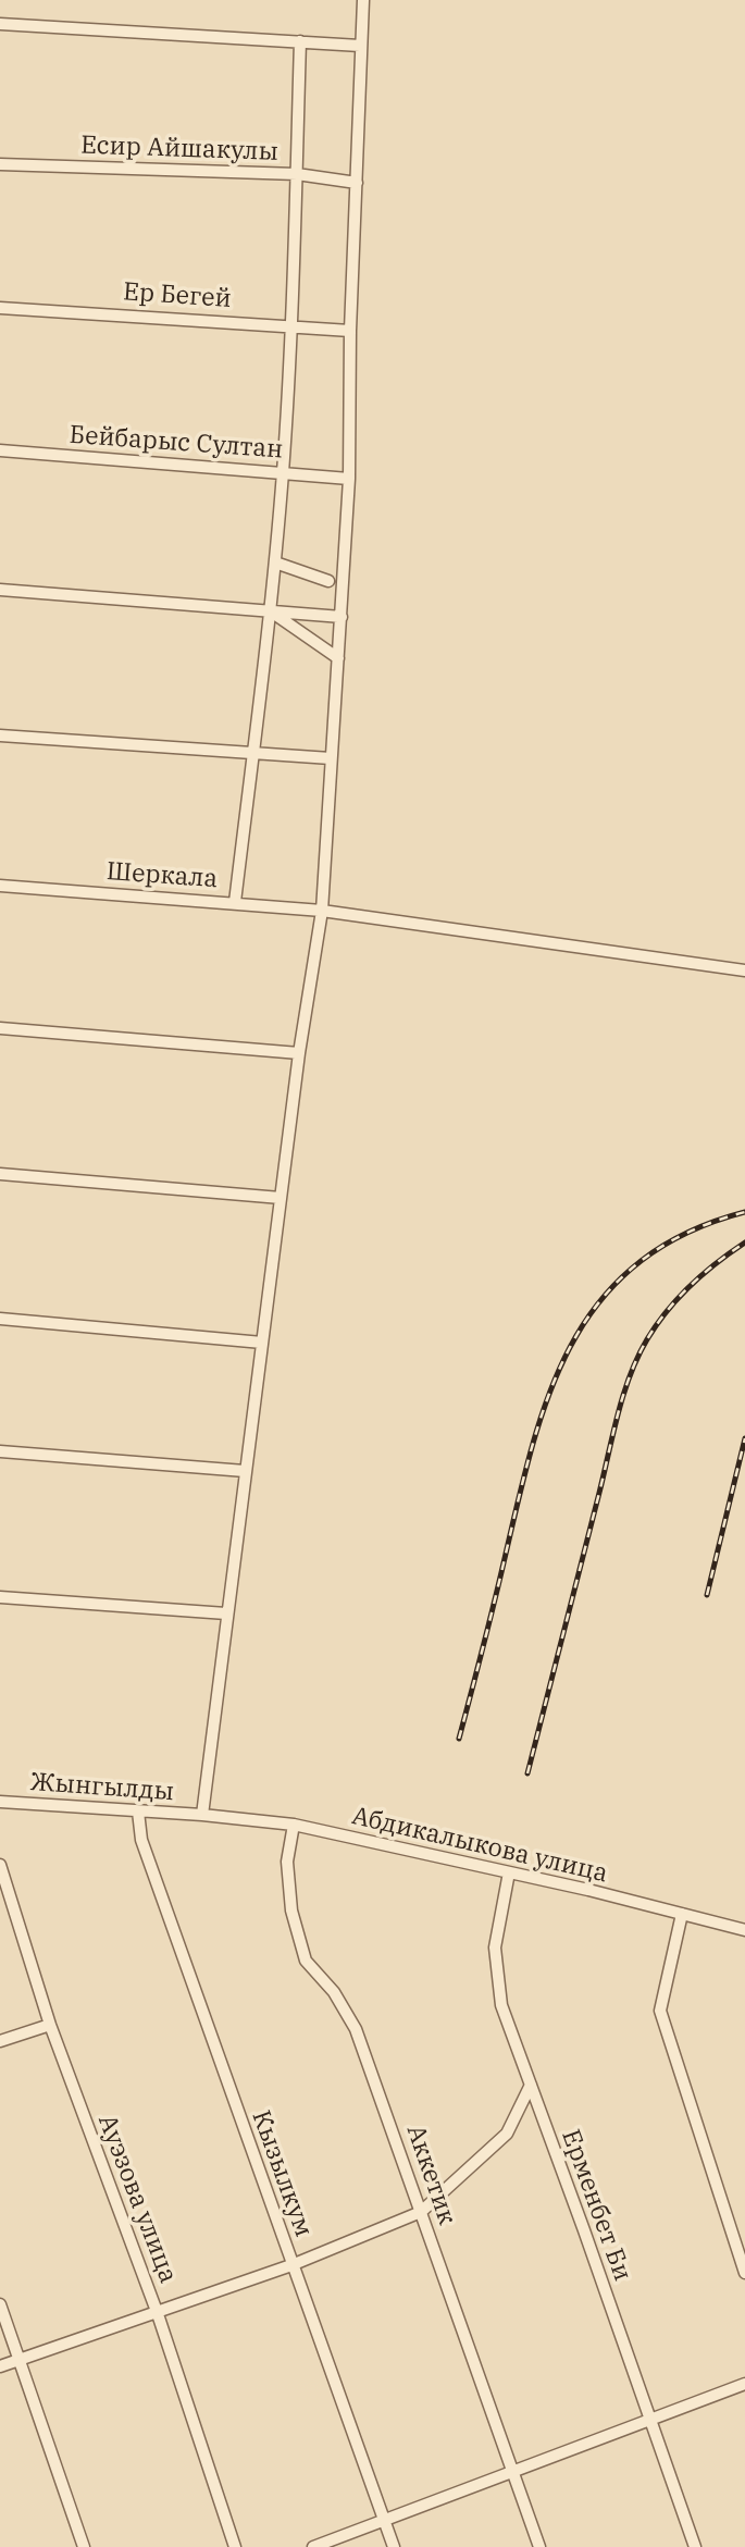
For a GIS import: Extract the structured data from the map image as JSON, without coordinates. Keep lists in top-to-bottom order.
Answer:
{
  "streets": {
    "street": [
      "Есир Айшакулы",
      "Ер Бегей",
      "Бейбарыс Султан",
      "Шеркала",
      "Жынгылды",
      "Абдикалыкова улица",
      "Кызылкум",
      "Аккетик",
      "Ауэзова улица",
      "Ерменбет Би"
    ]
  },
  "crossings": [
    ["Жынгылды", "Абдикалыкова улица"],
    ["Жынгылды", "Кызылкум"],
    ["Абдикалыкова улица", "Аккетик"],
    ["Абдикалыкова улица", "Ерменбет Би"]
  ]
}
